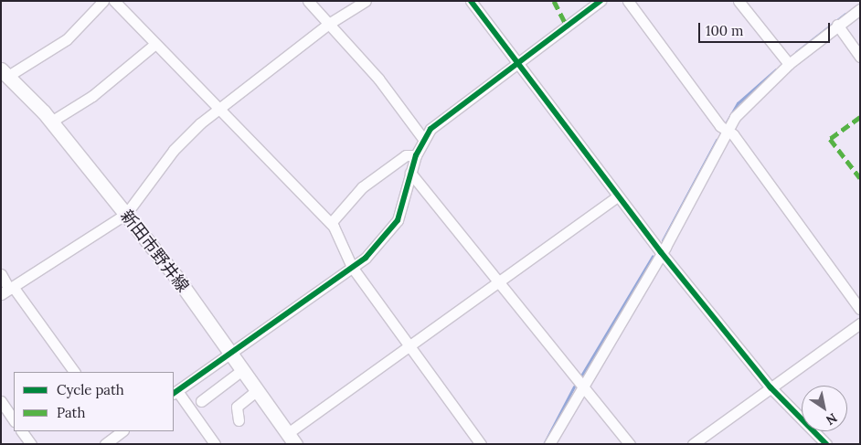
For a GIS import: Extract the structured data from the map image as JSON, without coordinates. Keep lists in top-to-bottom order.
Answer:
{
  "streets": {
    "main road": ["新田市野井線"]
  },
  "legend": ["Cycle path", "Path"],
  "scale_bar": "100 m",
  "north": "bottom right"
}
